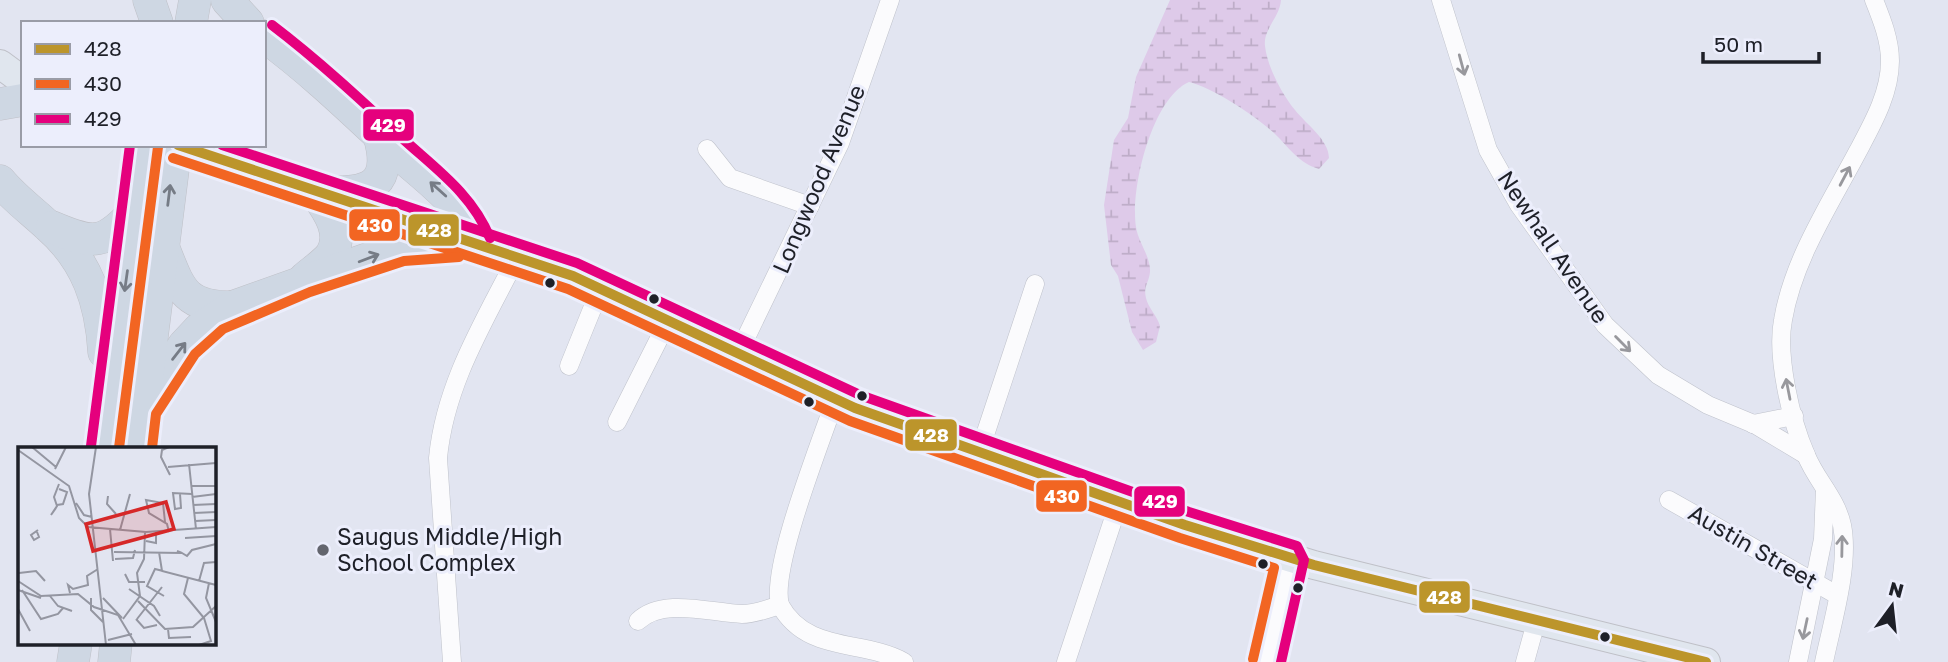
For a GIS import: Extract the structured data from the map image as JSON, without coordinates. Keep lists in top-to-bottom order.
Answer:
{
  "streets": {
    "street": ["Longwood Avenue", "Newhall Avenue", "Austin Street"]
  },
  "one_way": ["Newhall Avenue"],
  "places": ["Saugus Middle/High School Complex"],
  "lines": ["transit line 429", "transit line 428", "transit line 430"],
  "legend": ["428", "430", "429"],
  "scale_bar": "50 m",
  "north": "top"
}
